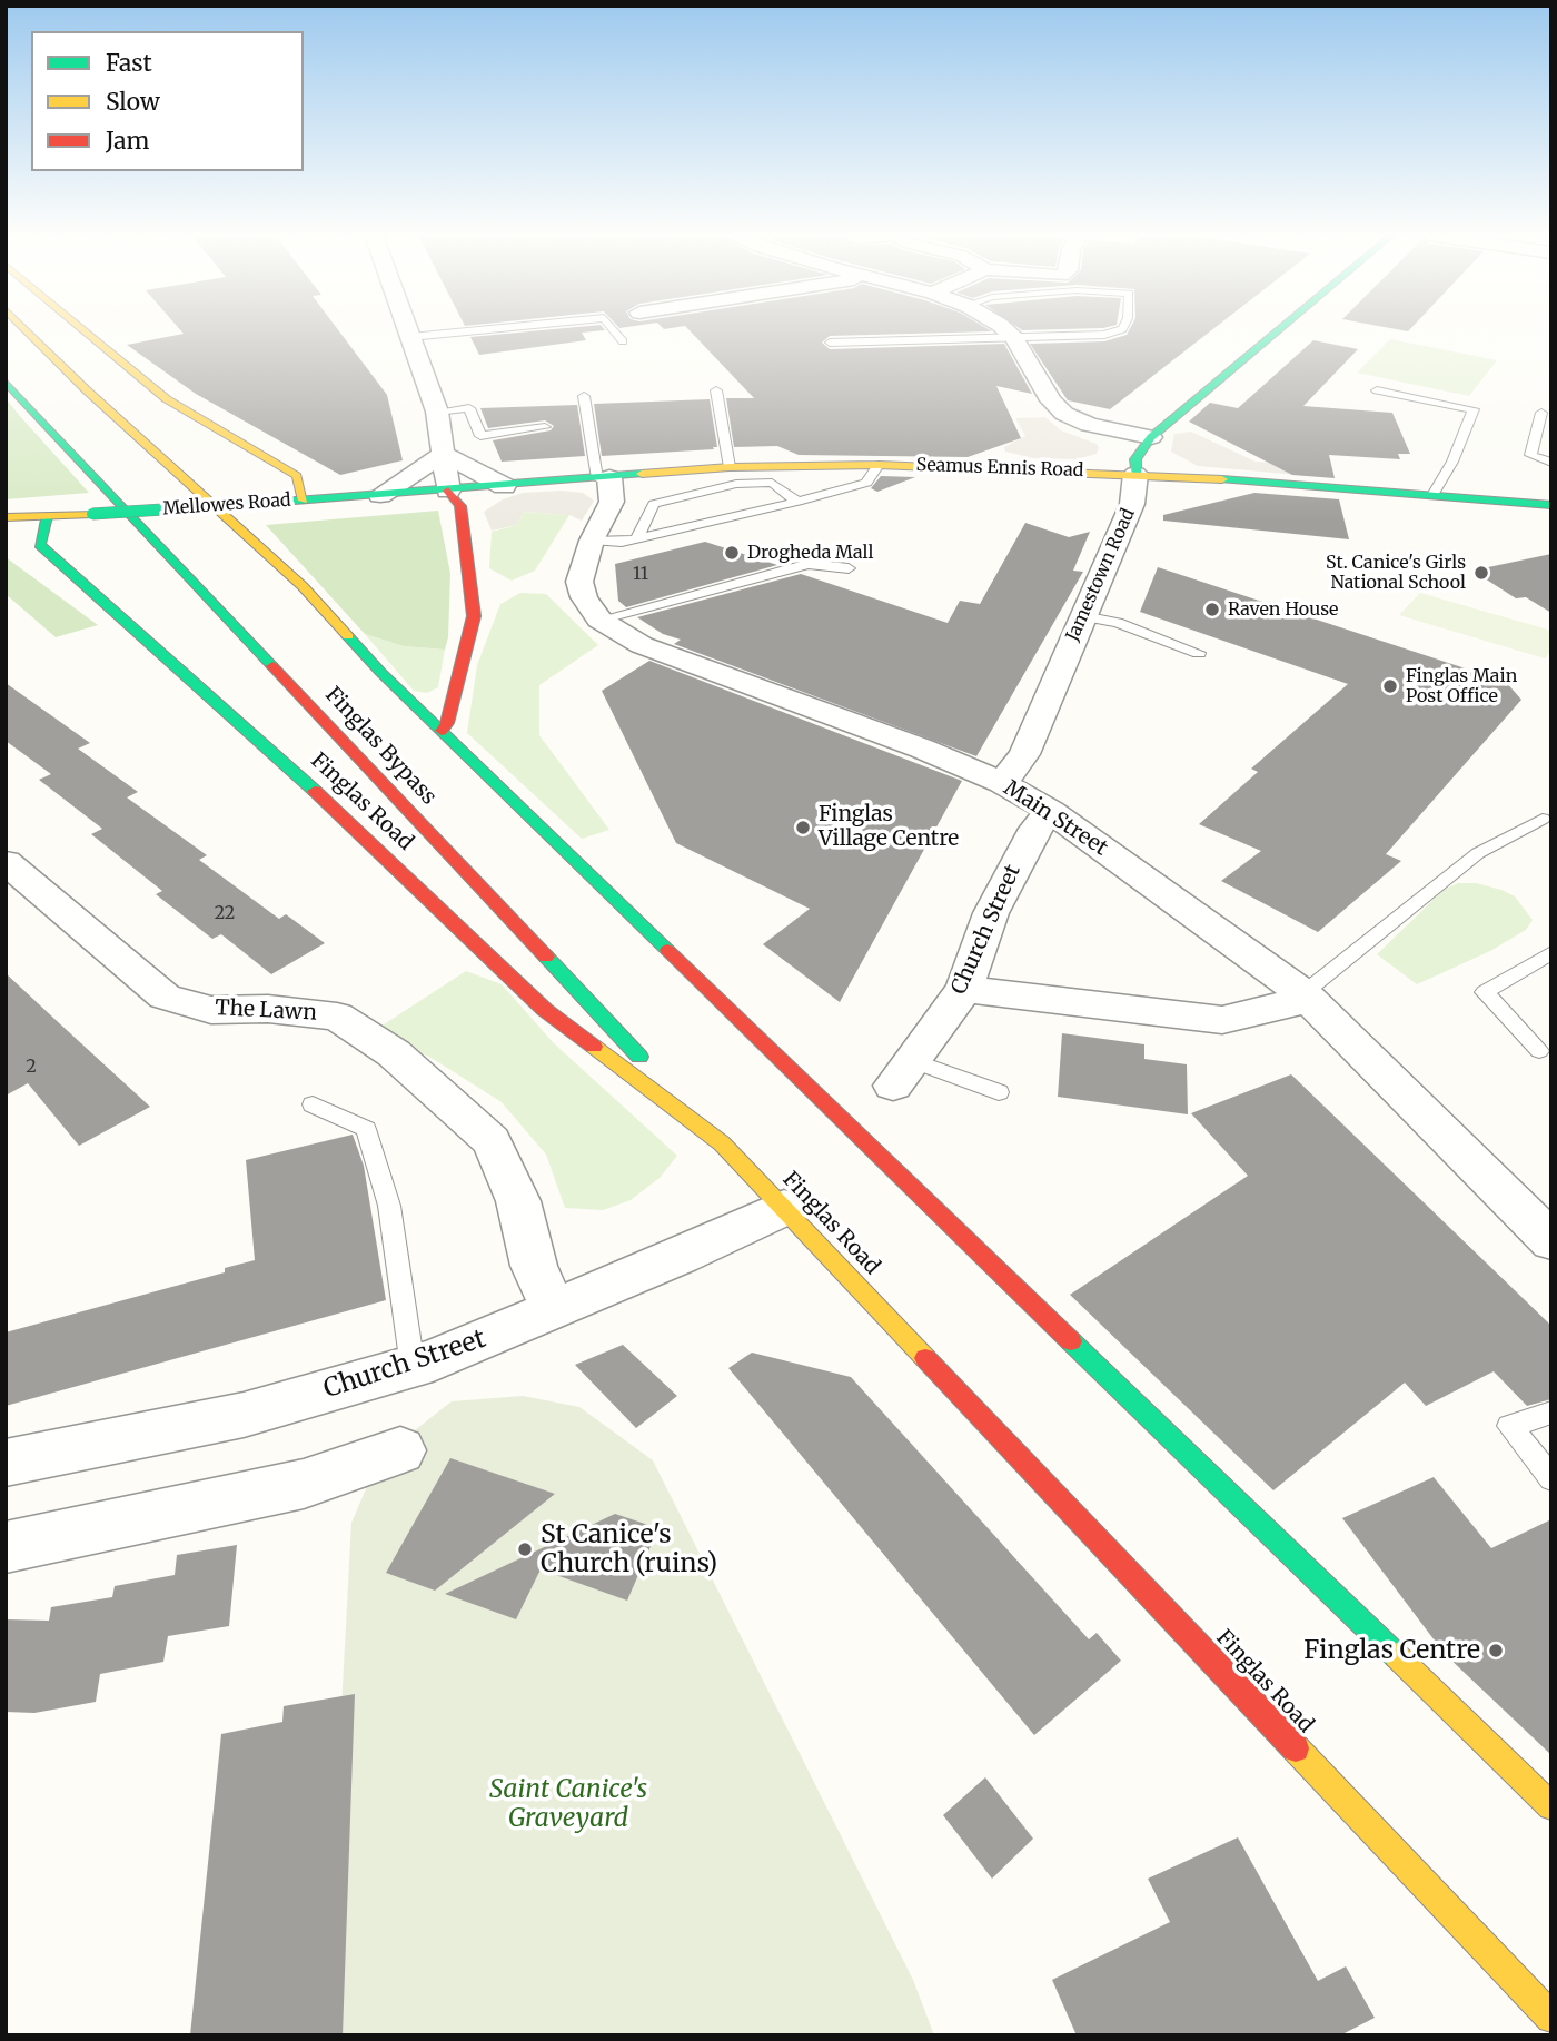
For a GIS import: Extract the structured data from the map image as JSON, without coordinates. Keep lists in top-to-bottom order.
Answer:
{
  "streets": {
    "main road": [
      "Seamus Ennis Road",
      "Mellowes Road",
      "Jamestown Road",
      "Finglas Bypass",
      "Finglas Road"
    ],
    "street": ["Main Street", "Church Street", "The Lawn"]
  },
  "crossings": [
    ["Seamus Ennis Road", "Mellowes Road"],
    ["Seamus Ennis Road", "Jamestown Road"],
    ["Mellowes Road", "Finglas Road"],
    ["Jamestown Road", "Main Street"],
    ["Finglas Bypass", "Finglas Road"],
    ["Finglas Road", "Church Street"],
    ["Main Street", "Church Street"],
    ["Church Street", "The Lawn"]
  ],
  "parks": ["Saint Canice's Graveyard"],
  "places": [
    "Drogheda Mall",
    "St. Canice's Girls National School",
    "Raven House",
    "Finglas Main Post Office",
    "Finglas Village Centre",
    "St Canice's Church (ruins)",
    "Finglas Centre"
  ],
  "house_numbers": ["11", "22", "2"],
  "legend": ["Fast", "Slow", "Jam"]
}
